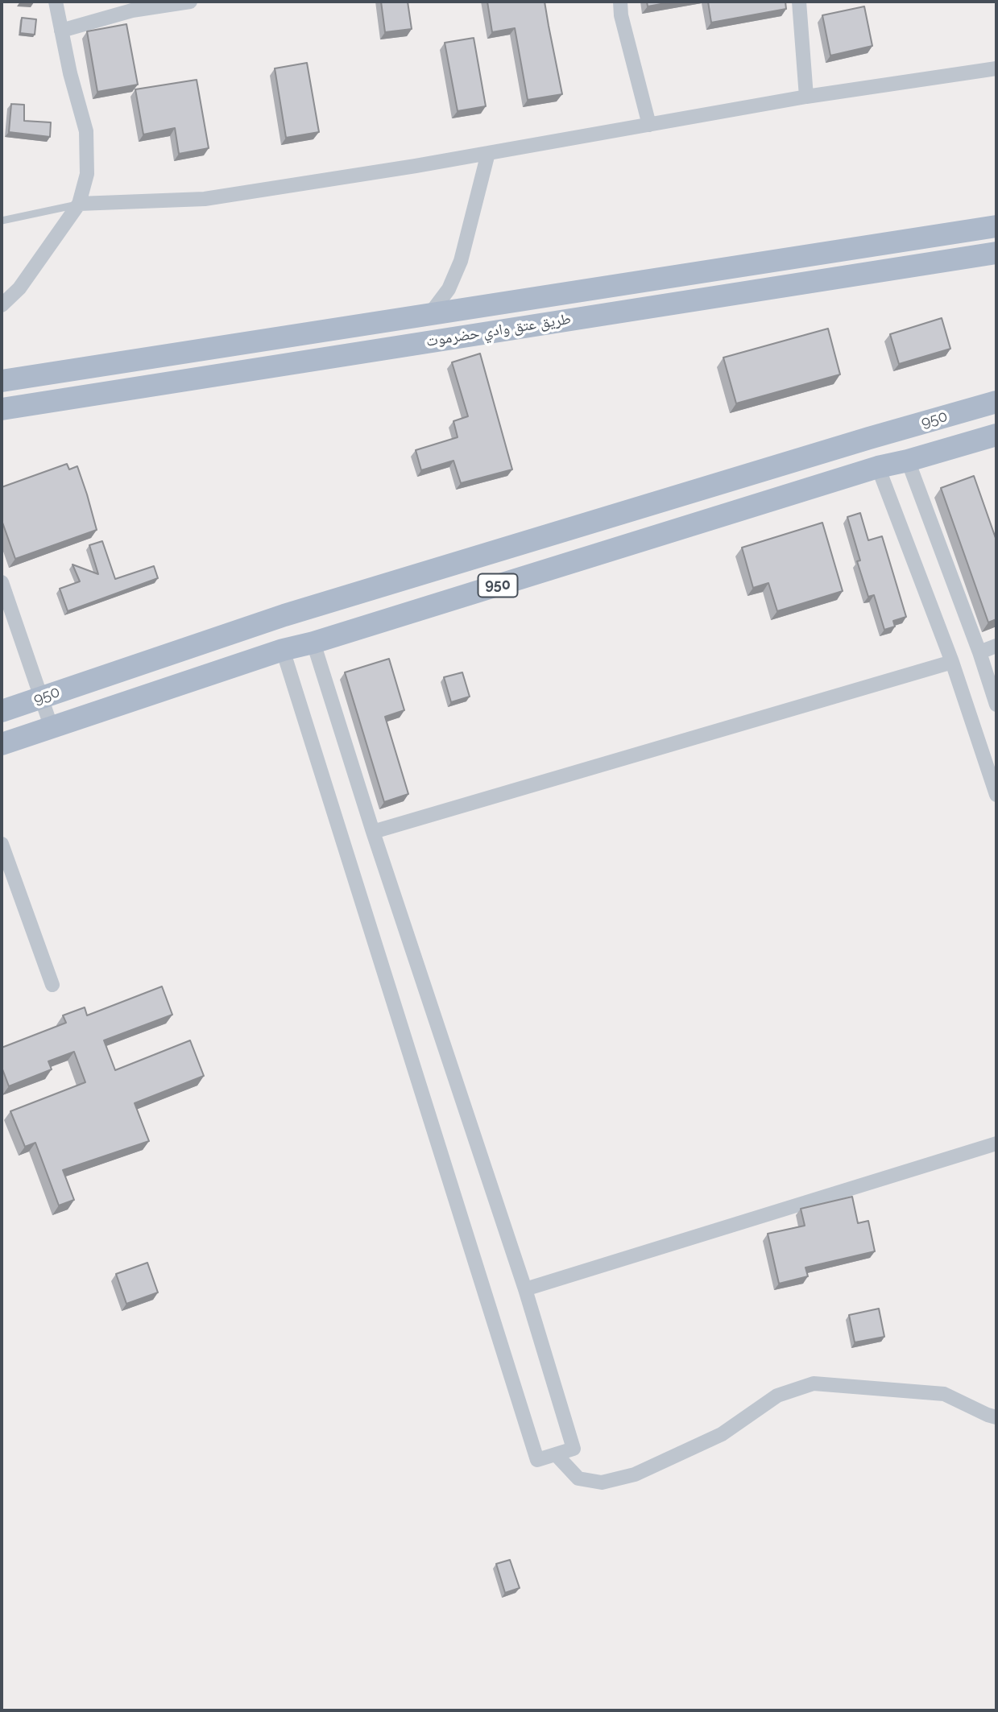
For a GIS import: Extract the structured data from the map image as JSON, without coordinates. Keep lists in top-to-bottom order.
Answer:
{
  "streets": {
    "main road": ["طريق عتق وادي حضرموت", "950"]
  }
}
